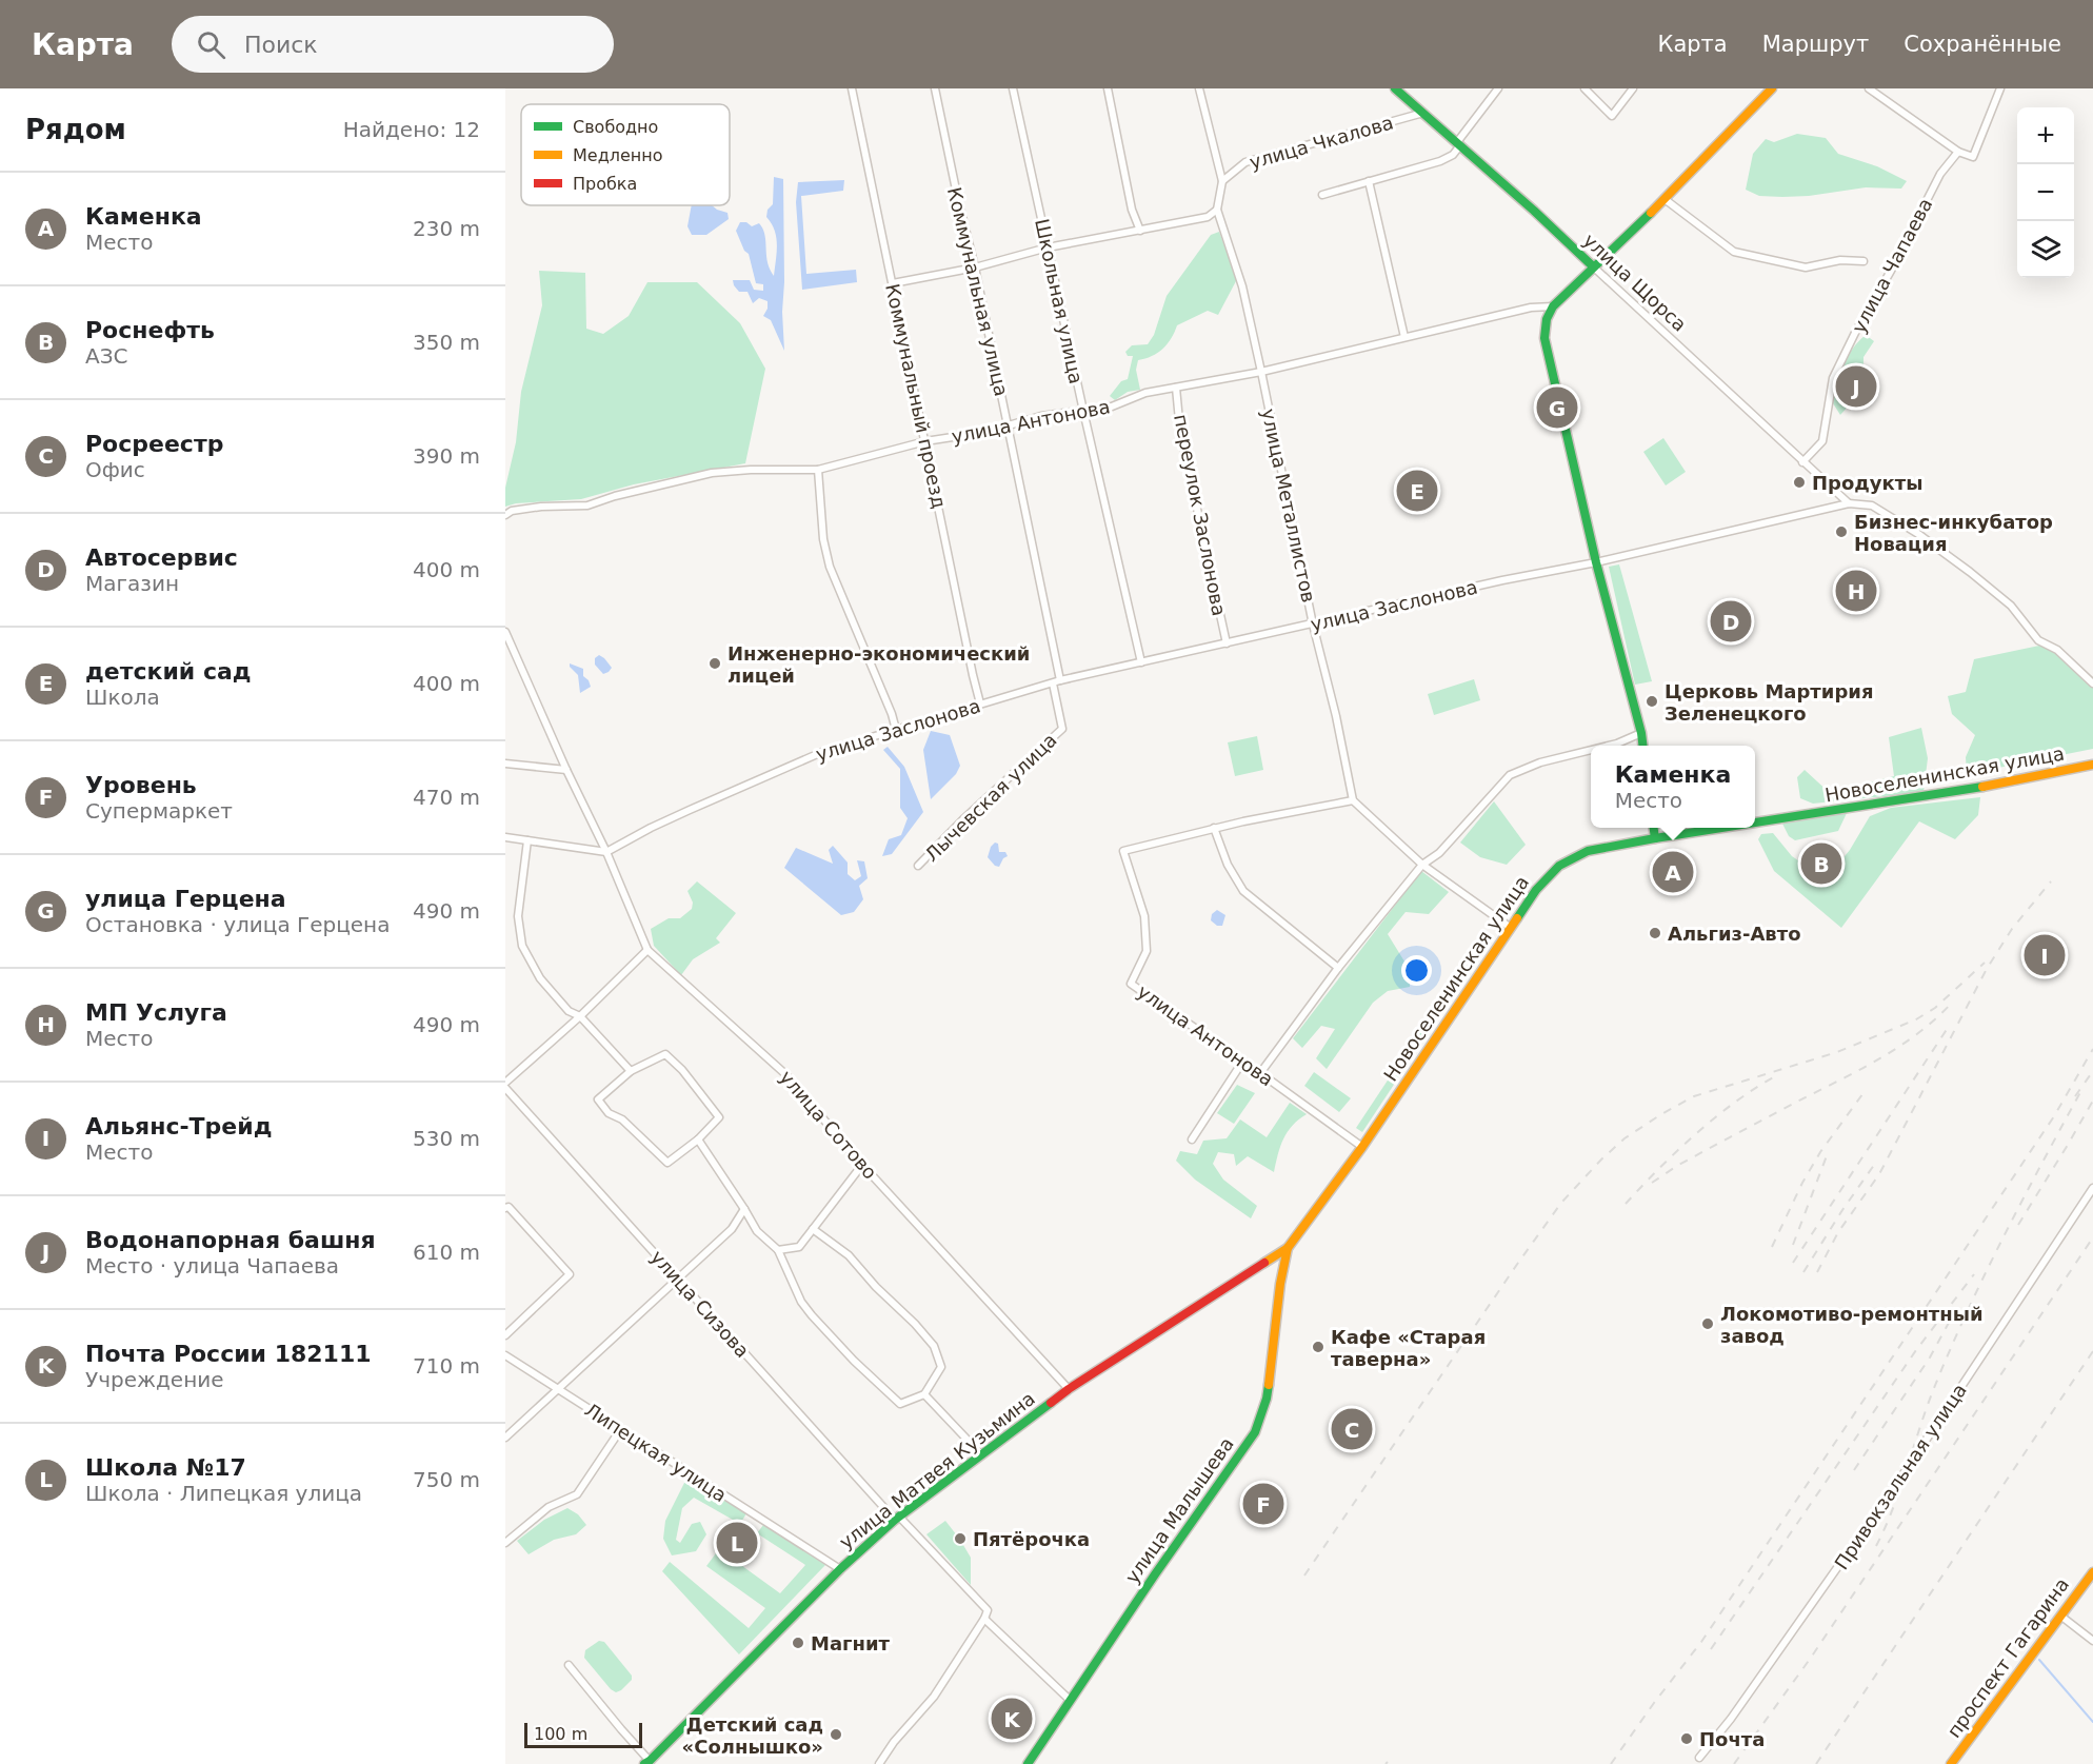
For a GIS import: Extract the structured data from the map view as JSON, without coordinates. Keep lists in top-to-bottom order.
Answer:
{
  "streets": {
    "main road": [
      "улица Щорса",
      "Новоселенинская улица",
      "улица Матвея Кузьмина",
      "улица Малышева",
      "проспект Гагарина"
    ],
    "street": [
      "улица Чкалова",
      "улица Чапаева",
      "Коммунальная улица",
      "Школьная улица",
      "Коммунальный проезд",
      "улица Антонова",
      "улица Металлистов",
      "переулок Заслонова",
      "улица Заслонова",
      "Лычевская улица",
      "улица Сотово",
      "улица Сизова",
      "Липецкая улица",
      "Привокзальная улица"
    ]
  },
  "crossings": [
    ["улица Чкалова", "улица Щорса"],
    ["улица Чкалова", "улица Металлистов"],
    ["улица Чапаева", "улица Щорса"],
    ["улица Щорса", "улица Заслонова"],
    ["Коммунальная улица", "улица Антонова"],
    ["Коммунальная улица", "улица Заслонова"],
    ["Коммунальная улица", "Лычевская улица"],
    ["Школьная улица", "улица Антонова"],
    ["Школьная улица", "улица Заслонова"],
    ["Коммунальный проезд", "улица Антонова"],
    ["Коммунальный проезд", "улица Заслонова"],
    ["улица Антонова", "улица Металлистов"],
    ["улица Антонова", "переулок Заслонова"],
    ["улица Антонова", "Новоселенинская улица"],
    ["улица Металлистов", "улица Заслонова"],
    ["переулок Заслонова", "улица Заслонова"],
    ["улица Заслонова", "улица Сотово"],
    ["Новоселенинская улица", "улица Матвея Кузьмина"],
    ["Новоселенинская улица", "улица Малышева"],
    ["улица Сотово", "улица Матвея Кузьмина"],
    ["улица Сизова", "улица Матвея Кузьмина"],
    ["Липецкая улица", "улица Матвея Кузьмина"],
    ["улица Матвея Кузьмина", "улица Малышева"]
  ],
  "places": [
    "Продукты",
    "Бизнес-инкубатор Новация",
    "Инженерно-экономический лицей",
    "Церковь Мартирия Зеленецкого",
    "Альгиз-Авто",
    "Локомотиво-ремонтный завод",
    "Кафе «Старая таверна»",
    "Пятёрочка",
    "Магнит",
    "Детский сад «Солнышко»",
    "Почта"
  ],
  "legend": ["Свободно", "Медленно", "Пробка"],
  "scale_bar": "100 m",
  "page": {
    "header": "Карта",
    "search": "Поиск",
    "nav": ["Карта", "Маршрут", "Сохранённые"],
    "heading": ["Рядом", "Найдено: 12"],
    "map_buttons": ["+", "−"],
    "list": [
      {
        "mark": "A",
        "name": "Каменка",
        "note": "Место",
        "value": "230 m"
      },
      {
        "mark": "B",
        "name": "Роснефть",
        "note": "АЗС",
        "value": "350 m"
      },
      {
        "mark": "C",
        "name": "Росреестр",
        "note": "Офис",
        "value": "390 m"
      },
      {
        "mark": "D",
        "name": "Автосервис",
        "note": "Магазин",
        "value": "400 m"
      },
      {
        "mark": "E",
        "name": "детский сад",
        "note": "Школа",
        "value": "400 m"
      },
      {
        "mark": "F",
        "name": "Уровень",
        "note": "Супермаркет",
        "value": "470 m"
      },
      {
        "mark": "G",
        "name": "улица Герцена",
        "note": "Остановка · улица Герцена",
        "value": "490 m"
      },
      {
        "mark": "H",
        "name": "МП Услуга",
        "note": "Место",
        "value": "490 m"
      },
      {
        "mark": "I",
        "name": "Альянс-Трейд",
        "note": "Место",
        "value": "530 m"
      },
      {
        "mark": "J",
        "name": "Водонапорная башня",
        "note": "Место · улица Чапаева",
        "value": "610 m"
      },
      {
        "mark": "K",
        "name": "Почта России 182111",
        "note": "Учреждение",
        "value": "710 m"
      },
      {
        "mark": "L",
        "name": "Школа №17",
        "note": "Школа · Липецкая улица",
        "value": "750 m"
      }
    ],
    "pins": [
      "J",
      "G",
      "E",
      "H",
      "D",
      "B",
      "A",
      "I",
      "C",
      "F",
      "L",
      "K"
    ],
    "popup": ["Каменка", "Место"],
    "scale": "100 m"
  }
}
